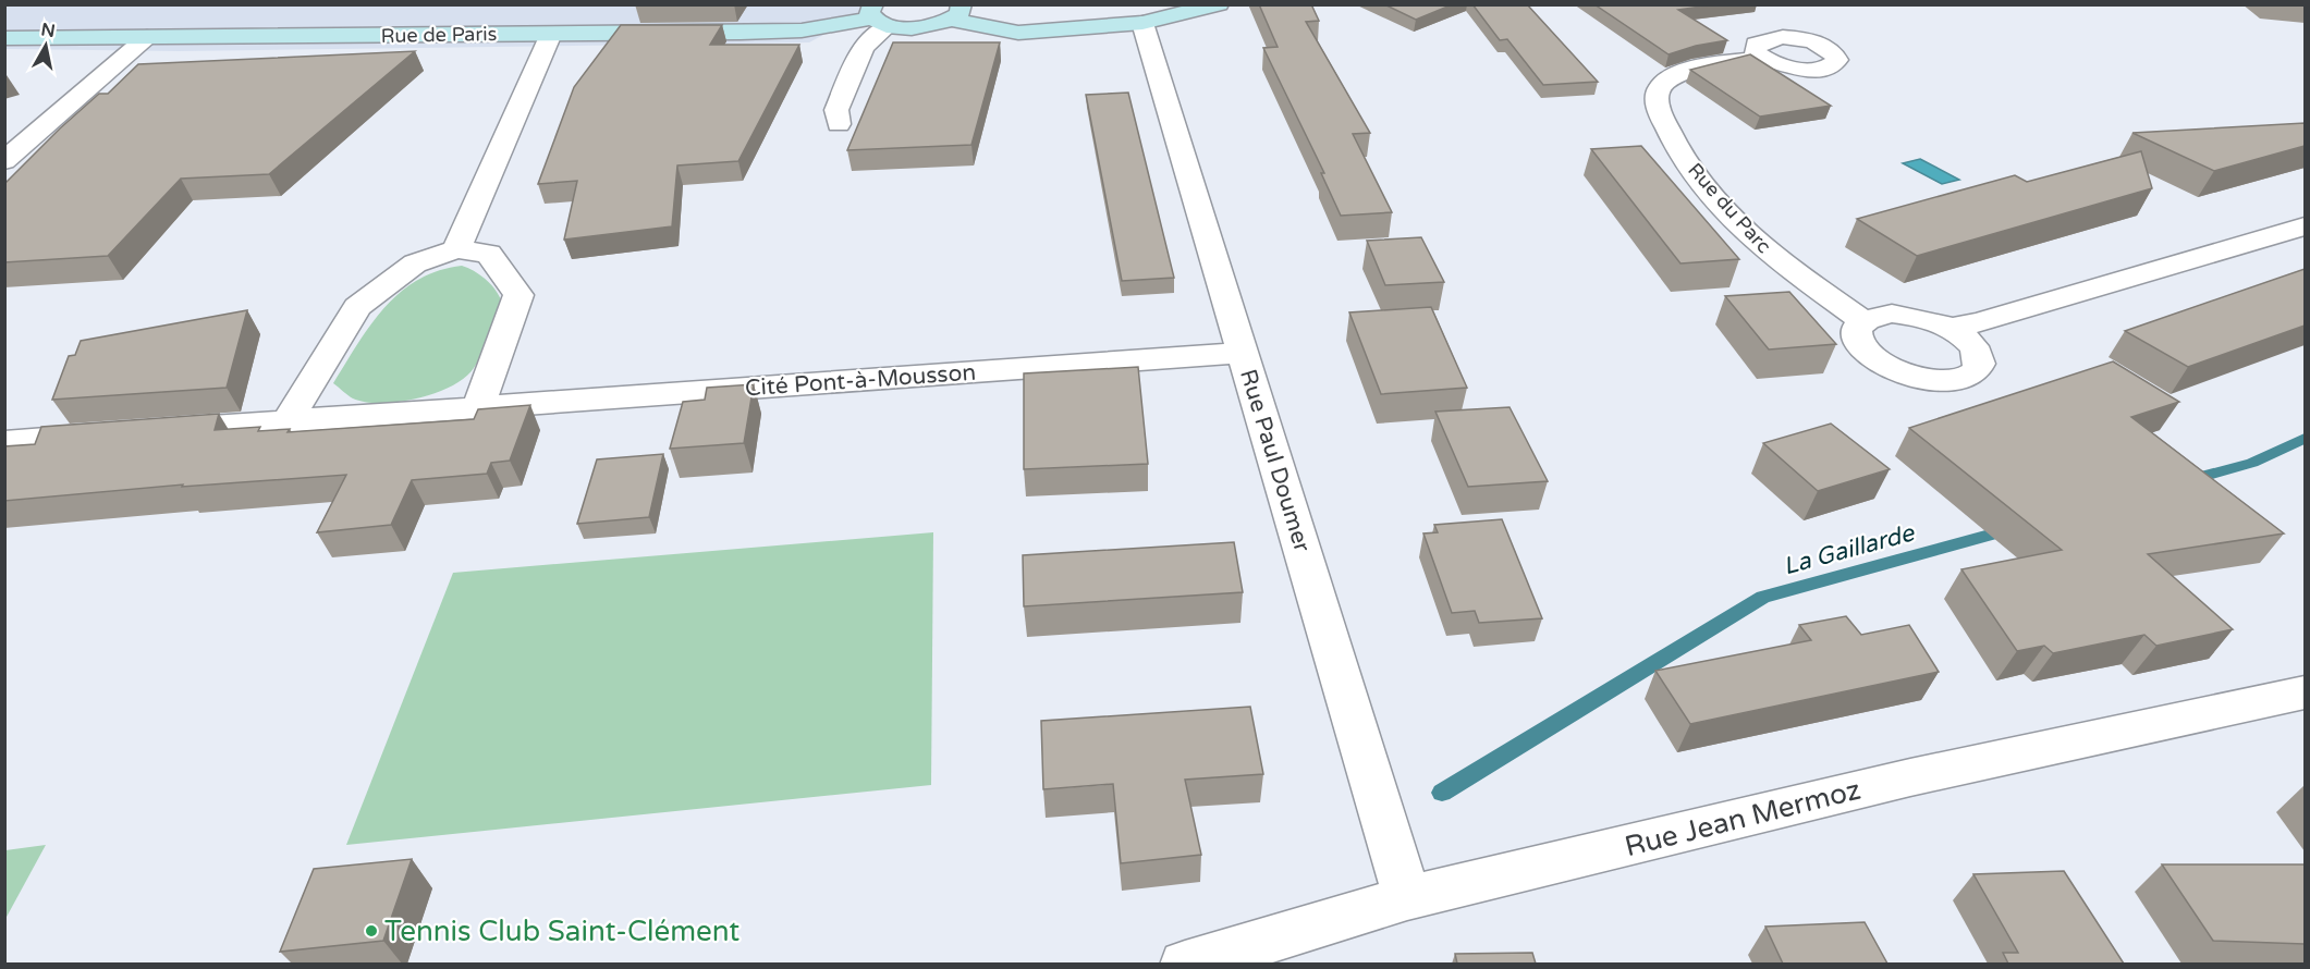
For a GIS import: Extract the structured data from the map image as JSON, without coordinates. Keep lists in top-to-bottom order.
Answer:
{
  "streets": {
    "street": [
      "Rue de Paris",
      "Rue du Parc",
      "Cité Pont-à-Mousson",
      "Rue Paul Doumer",
      "Rue Jean Mermoz"
    ]
  },
  "crossings": [
    ["Cité Pont-à-Mousson", "Rue Paul Doumer"],
    ["Rue Paul Doumer", "Rue Jean Mermoz"]
  ],
  "water": ["La Gaillarde"],
  "places": ["Tennis Club Saint-Clément"],
  "north": "top"
}
